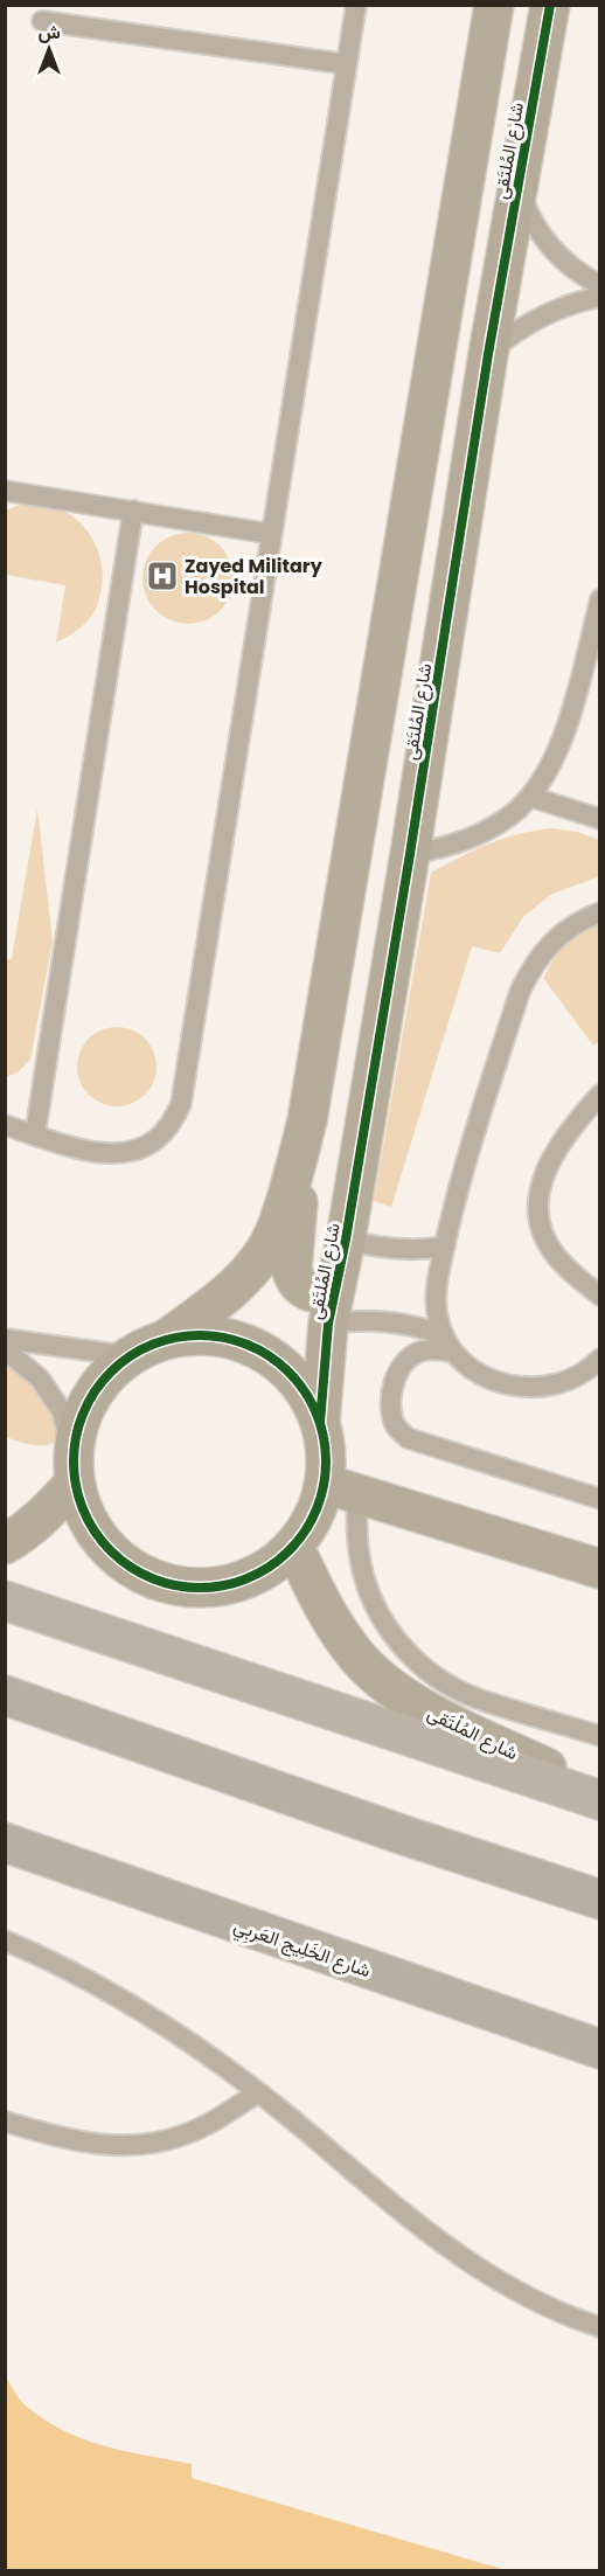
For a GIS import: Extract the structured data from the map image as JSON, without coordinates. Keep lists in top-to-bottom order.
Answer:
{
  "streets": {
    "highway": ["شارع الخَلِيج العَربِي"],
    "street": ["شارع المُلتَقى", "شارع المُلْتَقى"]
  },
  "places": {
    "hospital": ["Zayed Military Hospital"]
  },
  "north": "top"
}
